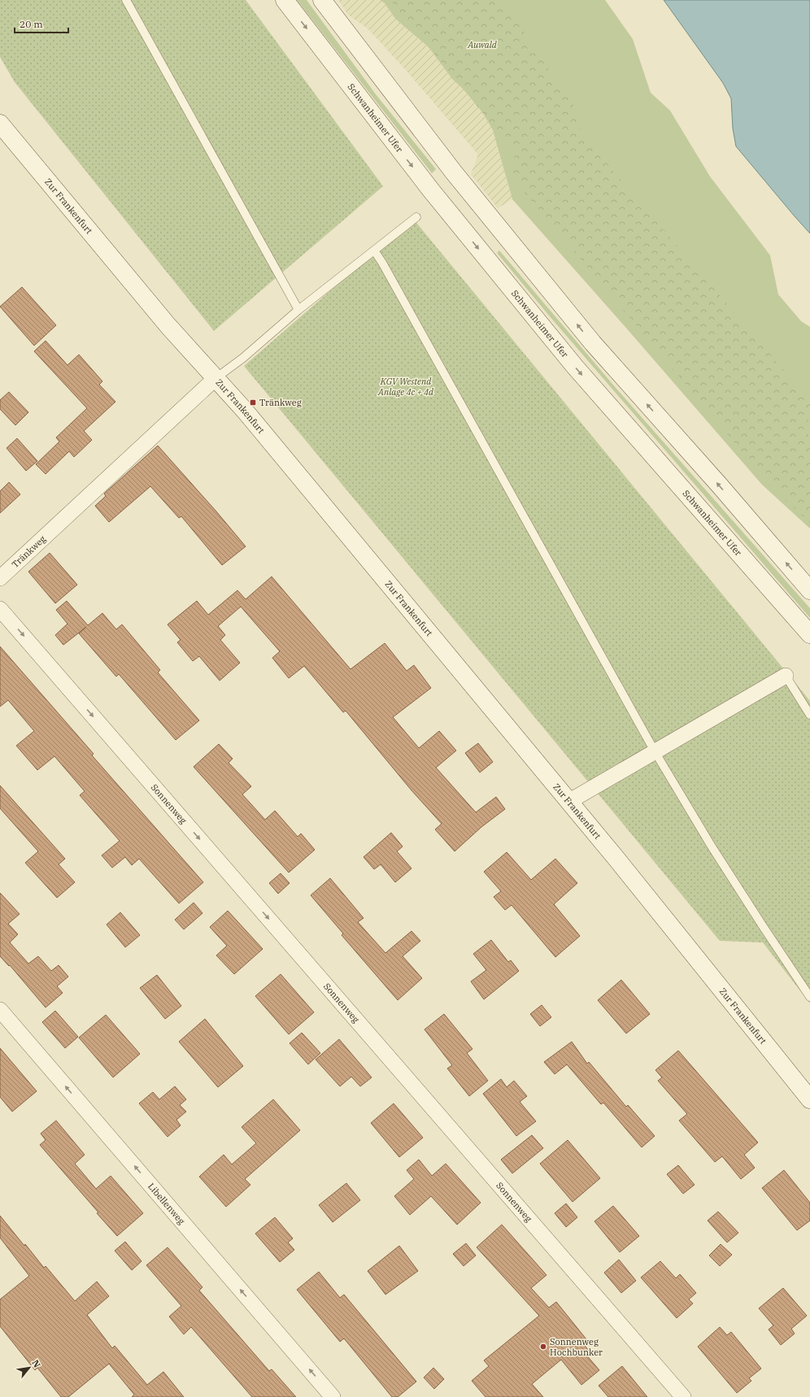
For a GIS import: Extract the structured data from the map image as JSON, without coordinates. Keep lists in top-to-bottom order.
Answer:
{
  "streets": {
    "main road": ["Schwanheimer Ufer", "Zur Frankenfurt"],
    "street": ["Tränkweg", "Sonnenweg", "Libellenweg"]
  },
  "crossings": [
    ["Zur Frankenfurt", "Tränkweg"]
  ],
  "one_way": ["Sonnenweg", "Libellenweg"],
  "parks": ["Auwald", "KGV Westend Anlage 4c + 4d"],
  "places": {
    "transit": ["Tränkweg"],
    "other": ["Sonnenweg Hochbunker"]
  },
  "scale_bar": "20 m",
  "north": "top right"
}
